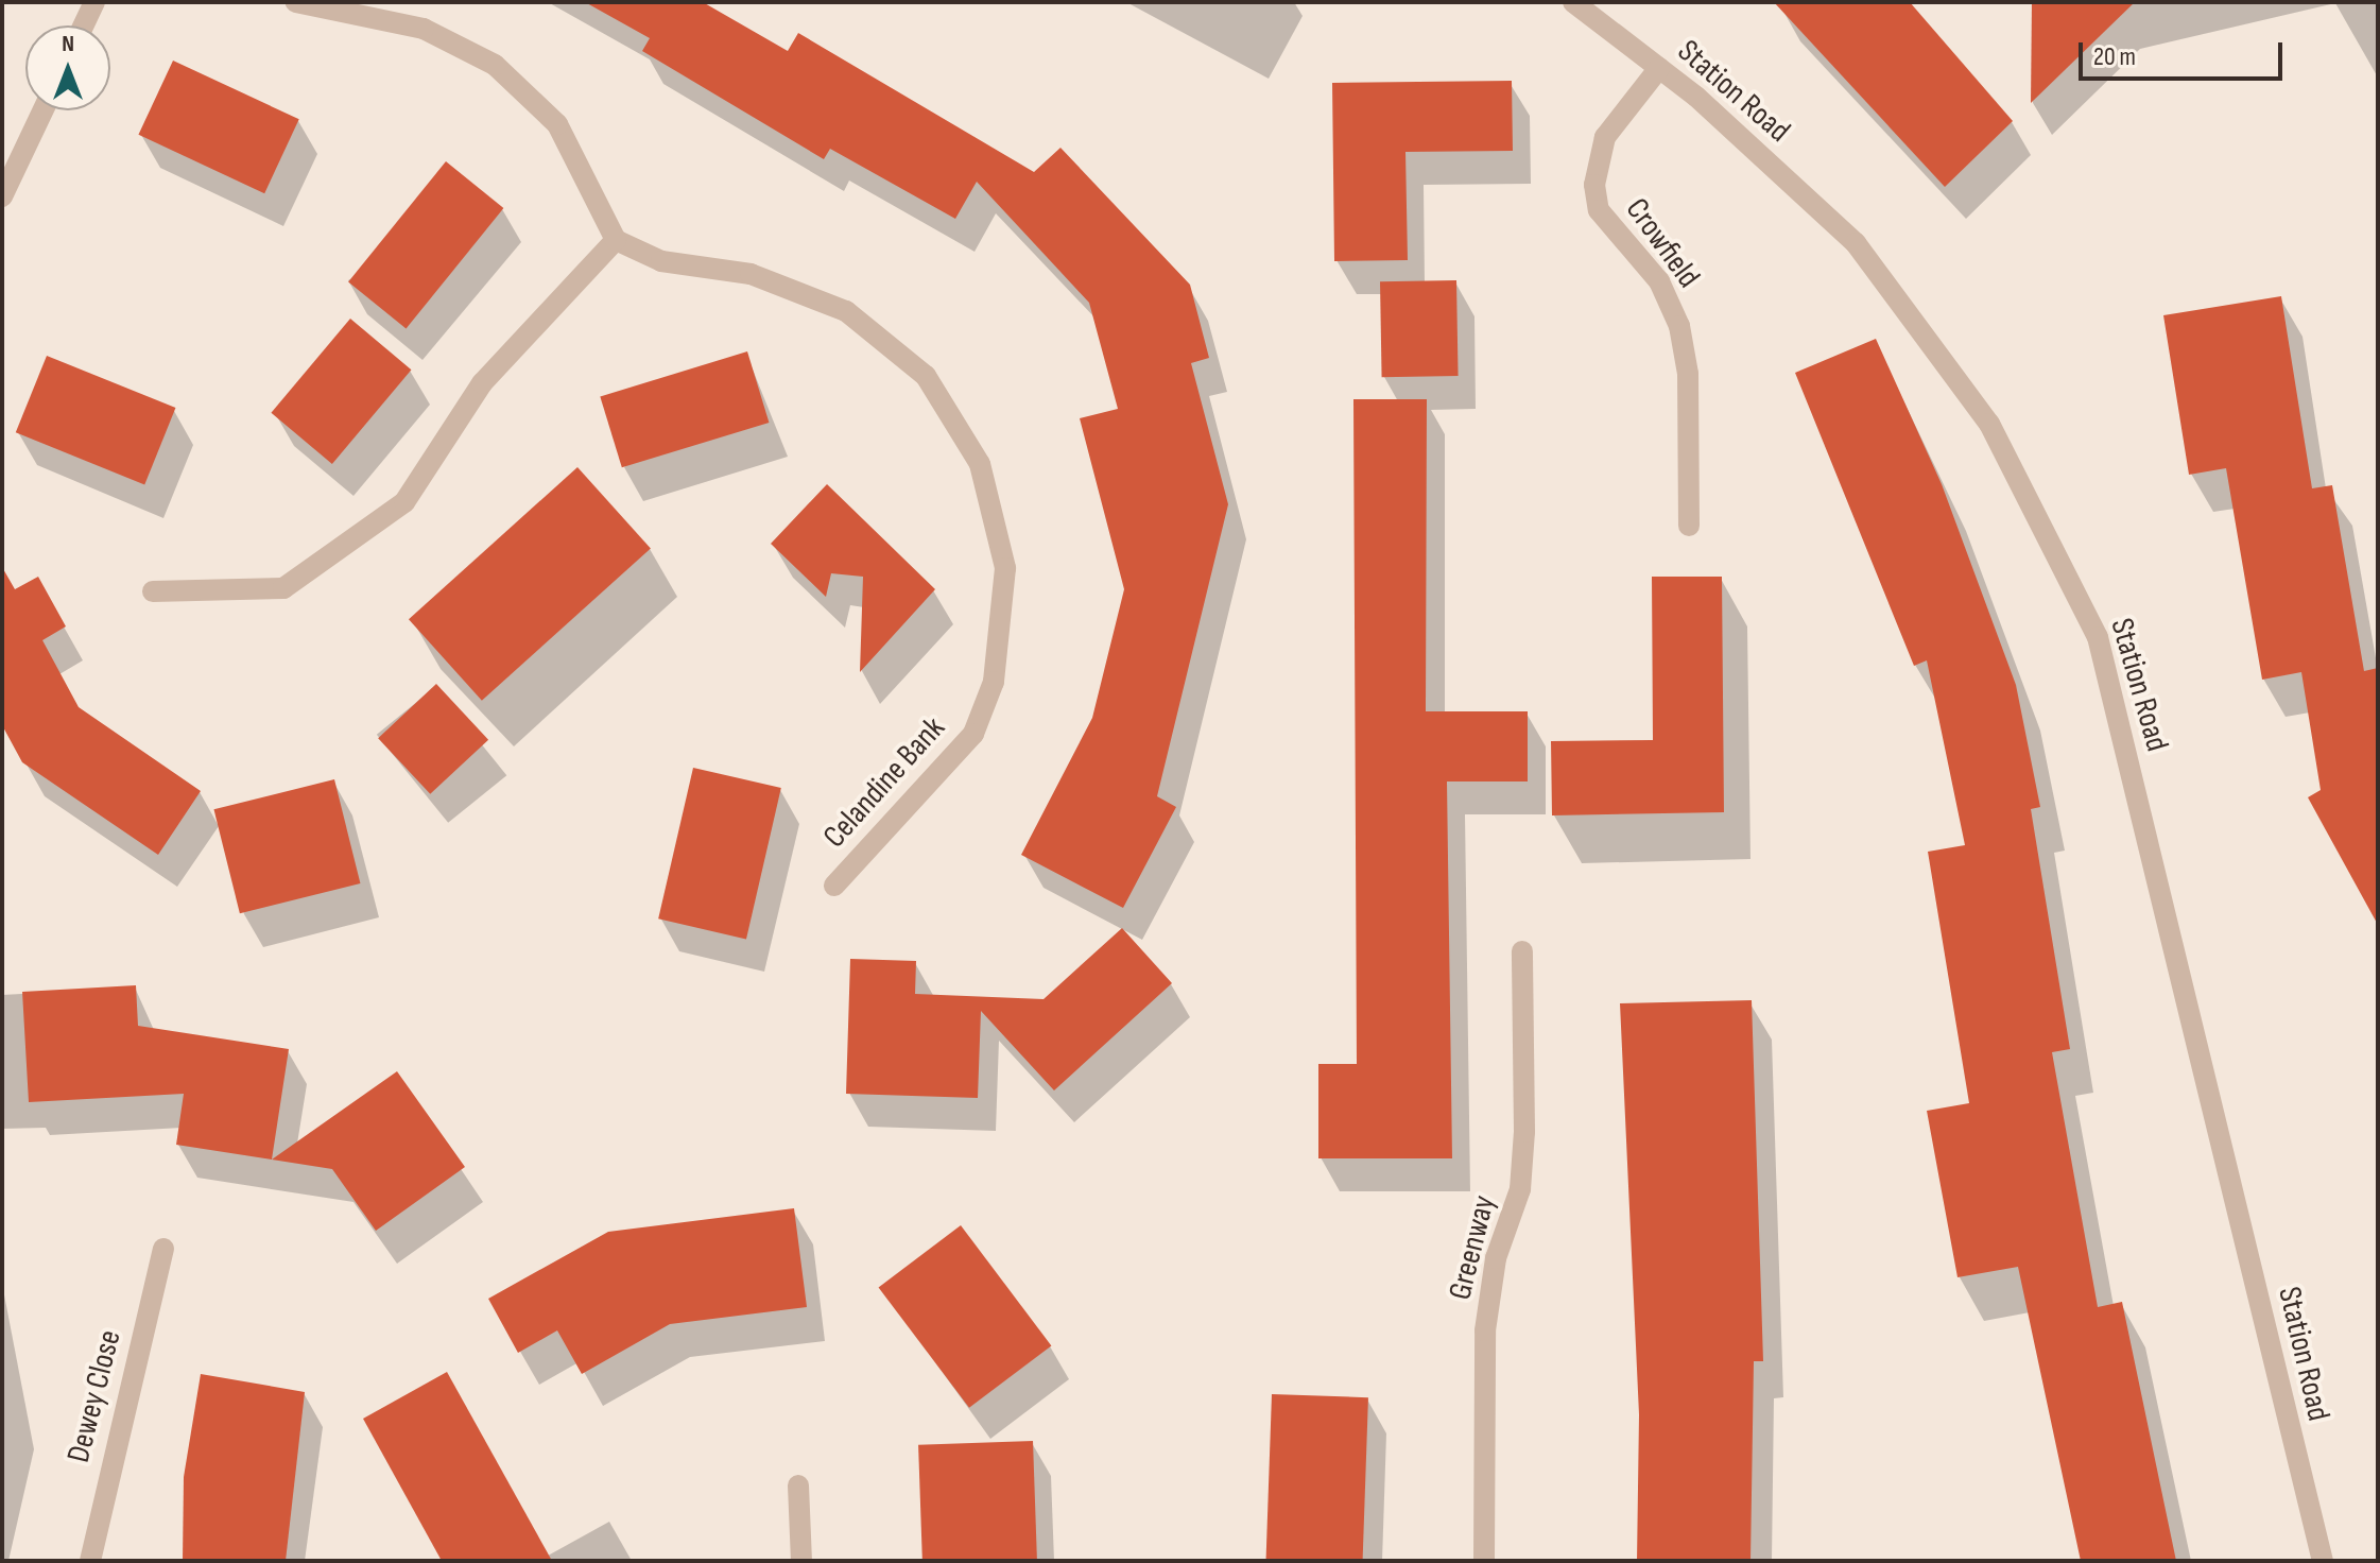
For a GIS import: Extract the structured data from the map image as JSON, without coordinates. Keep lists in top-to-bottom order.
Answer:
{
  "streets": {
    "street": [
      "Station Road",
      "Crowfield",
      "Celandine Bank",
      "Greenway",
      "Dewey Close"
    ]
  },
  "crossings": [
    ["Station Road", "Crowfield"]
  ],
  "scale_bar": "20 m",
  "north": "top"
}
